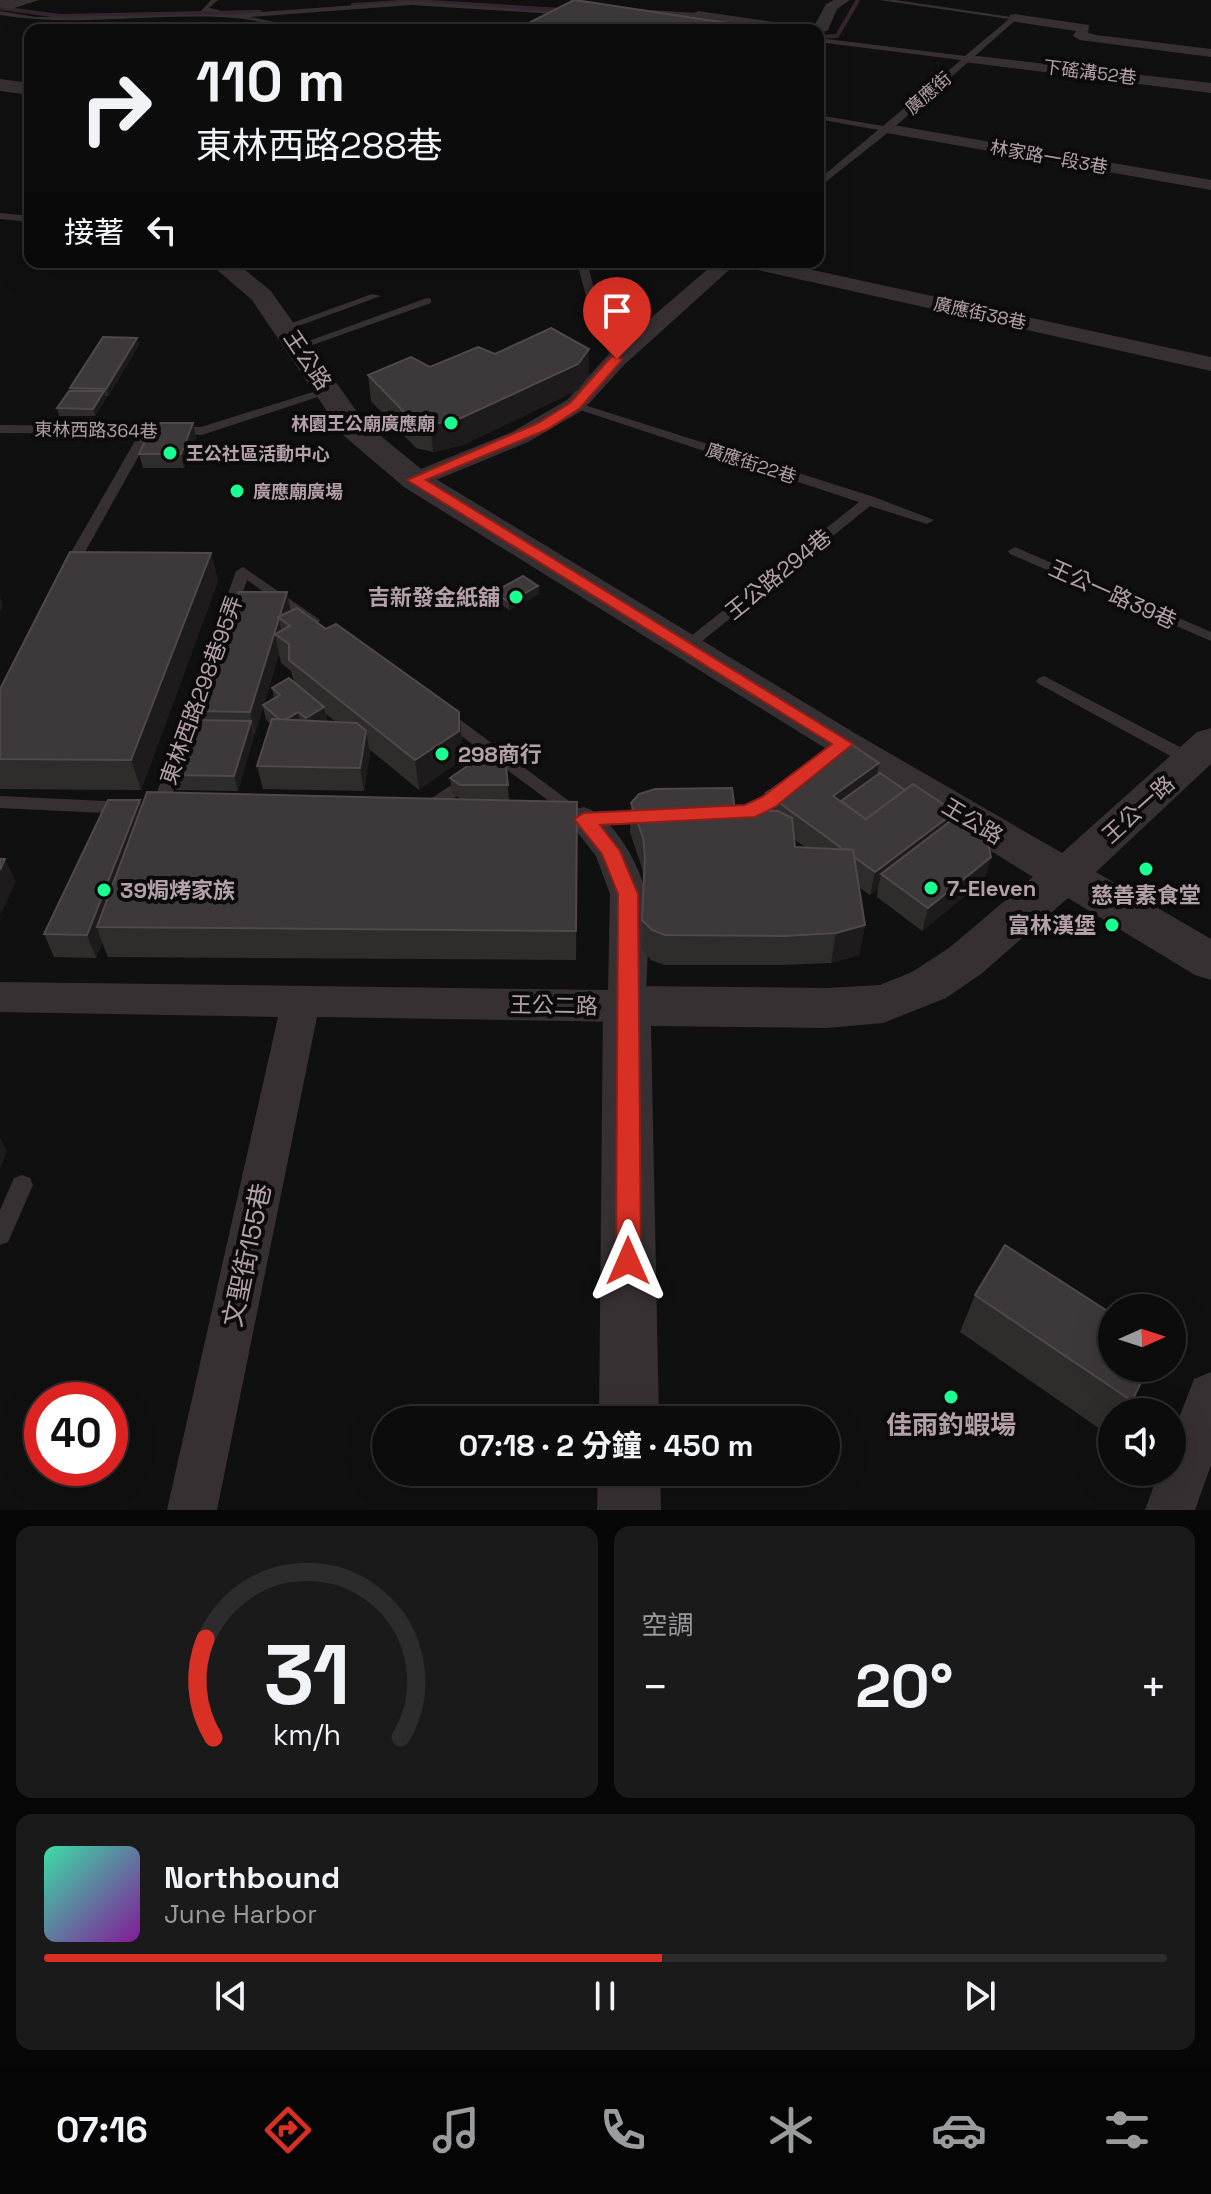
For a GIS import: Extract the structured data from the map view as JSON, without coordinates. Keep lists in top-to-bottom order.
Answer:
{
  "streets": {
    "street": [
      "下磘溝52巷",
      "林家路一段3巷",
      "廣應街38巷",
      "王公路",
      "王公一路",
      "王公二路",
      "文聖街155巷"
    ],
    "lane": [
      "廣應街",
      "東林西路364巷",
      "廣應街22巷",
      "王公路294巷",
      "王公一路39巷",
      "東林西路298巷95弄"
    ]
  },
  "crossings": [
    ["下磘溝52巷", "廣應街"],
    ["廣應街", "林家路一段3巷"],
    ["王公路", "東林西路364巷"],
    ["王公路", "王公路294巷"],
    ["王公路", "王公一路"],
    ["王公路", "王公二路"],
    ["廣應街22巷", "王公路294巷"],
    ["王公一路", "王公二路"],
    ["王公二路", "文聖街155巷"]
  ],
  "places": [
    "林園王公廟廣應廟",
    "王公社區活動中心",
    "廣應廟廣場",
    "吉新發金紙舖",
    "298商行",
    "慈善素食堂",
    "7-Eleven",
    "39焗烤家族",
    "富林漢堡",
    "佳雨釣蝦場"
  ],
  "north": "right",
  "page": {
    "turn": ["110 m", "東林西路288巷"],
    "then": "接著",
    "limit": "40",
    "trip": "07:18 · 2 分鐘 · 450 m",
    "tile": "空調",
    "heat": ["−", "20°", "+"],
    "song": ["Northbound", "June Harbor"],
    "tabs": "07:16",
    "gauge": ["31", "km/h"]
  }
}
